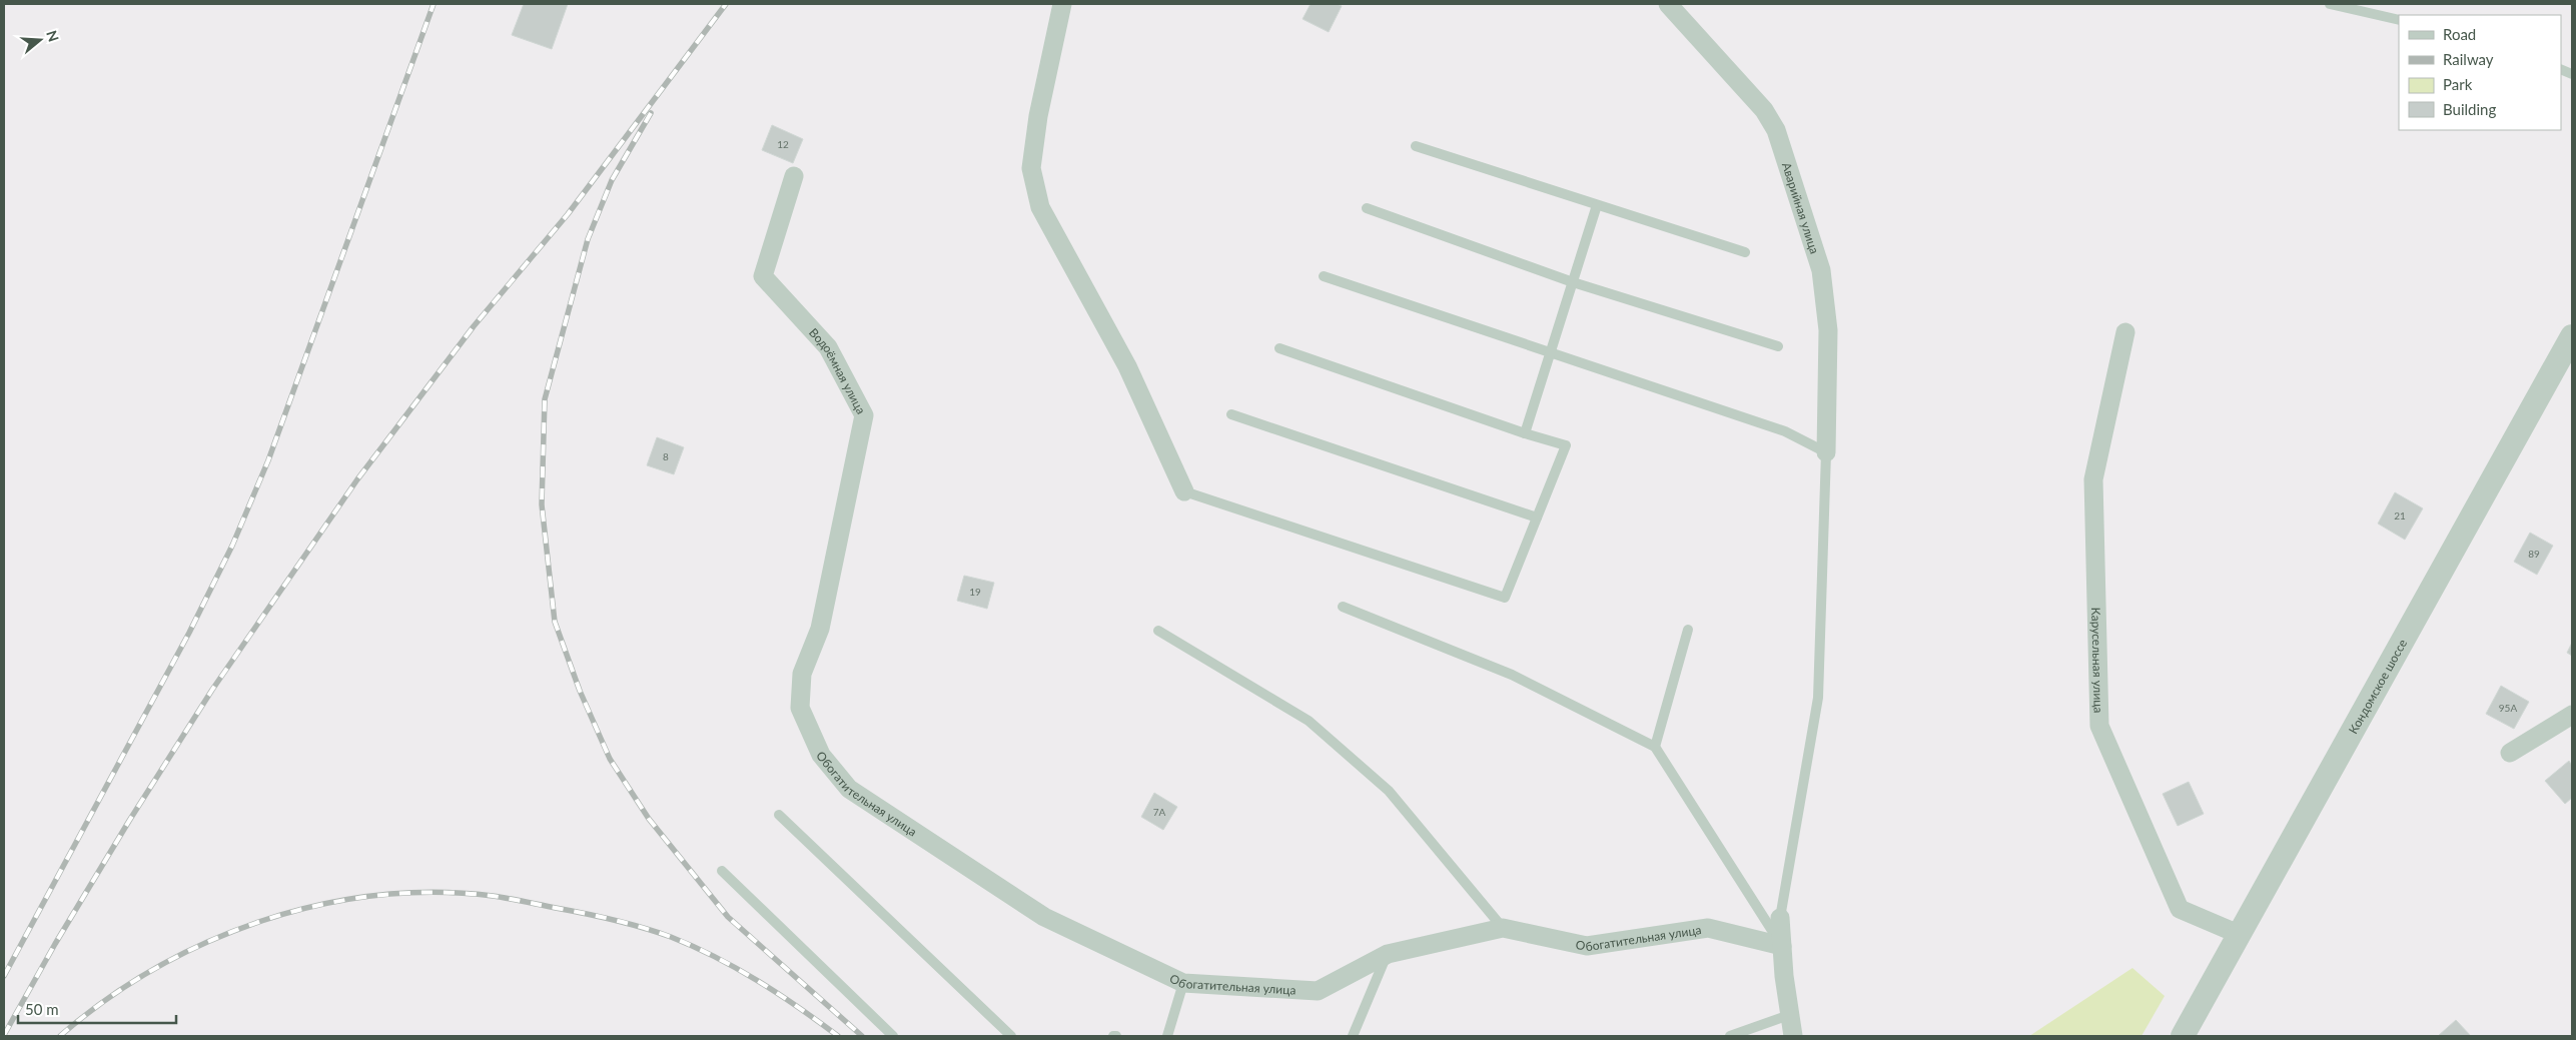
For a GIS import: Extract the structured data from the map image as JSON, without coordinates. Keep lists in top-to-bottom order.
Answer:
{
  "streets": {
    "street": [
      "Аварийная улица",
      "Водоёмная улица",
      "Карусельная улица",
      "Кондомское шоссе",
      "Обогатительная улица"
    ]
  },
  "crossings": [
    ["Водоёмная улица", "Обогатительная улица"],
    ["Карусельная улица", "Кондомское шоссе"]
  ],
  "house_numbers": [
    "12",
    "8",
    "21",
    "89",
    "19",
    "95А",
    "7А"
  ],
  "legend": [
    "Road",
    "Railway",
    "Park",
    "Building"
  ],
  "scale_bar": "50 m",
  "north": "right"
}
